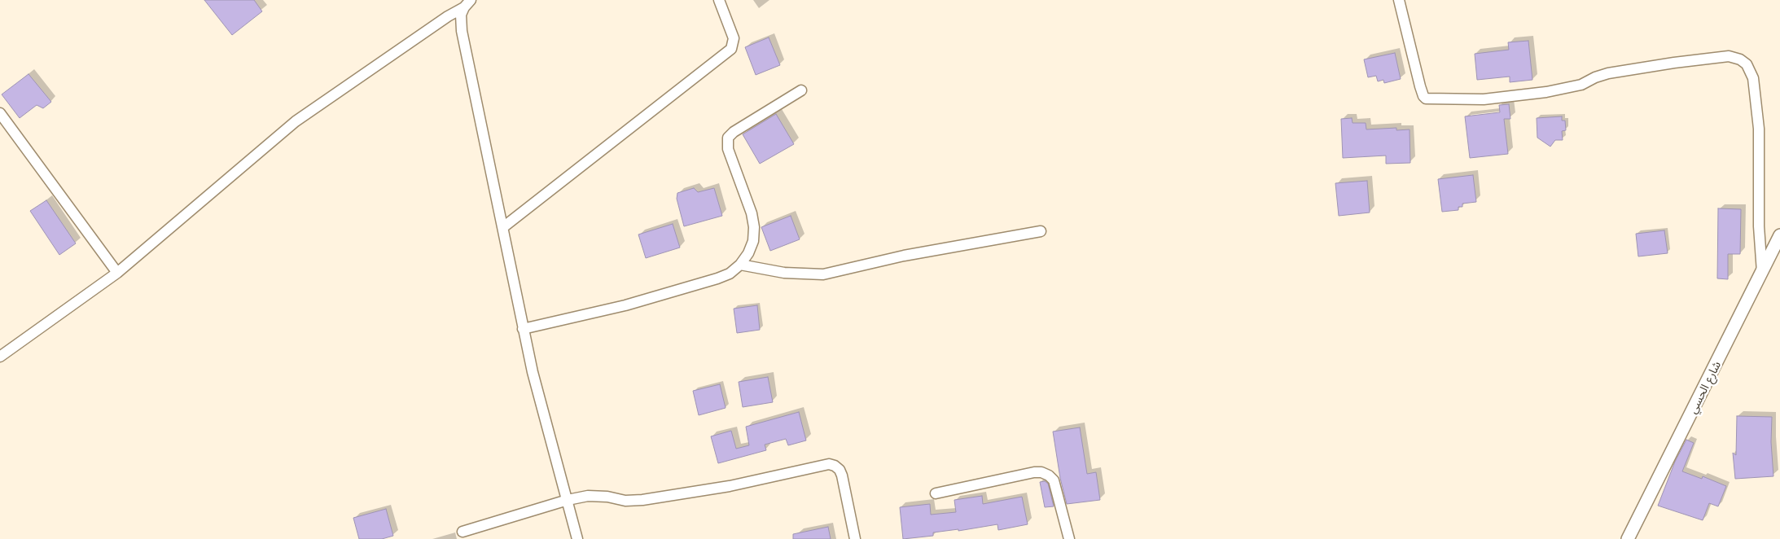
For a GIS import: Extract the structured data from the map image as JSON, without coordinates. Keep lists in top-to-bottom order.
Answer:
{
  "streets": {
    "street": ["شارع الحسي"]
  }
}
